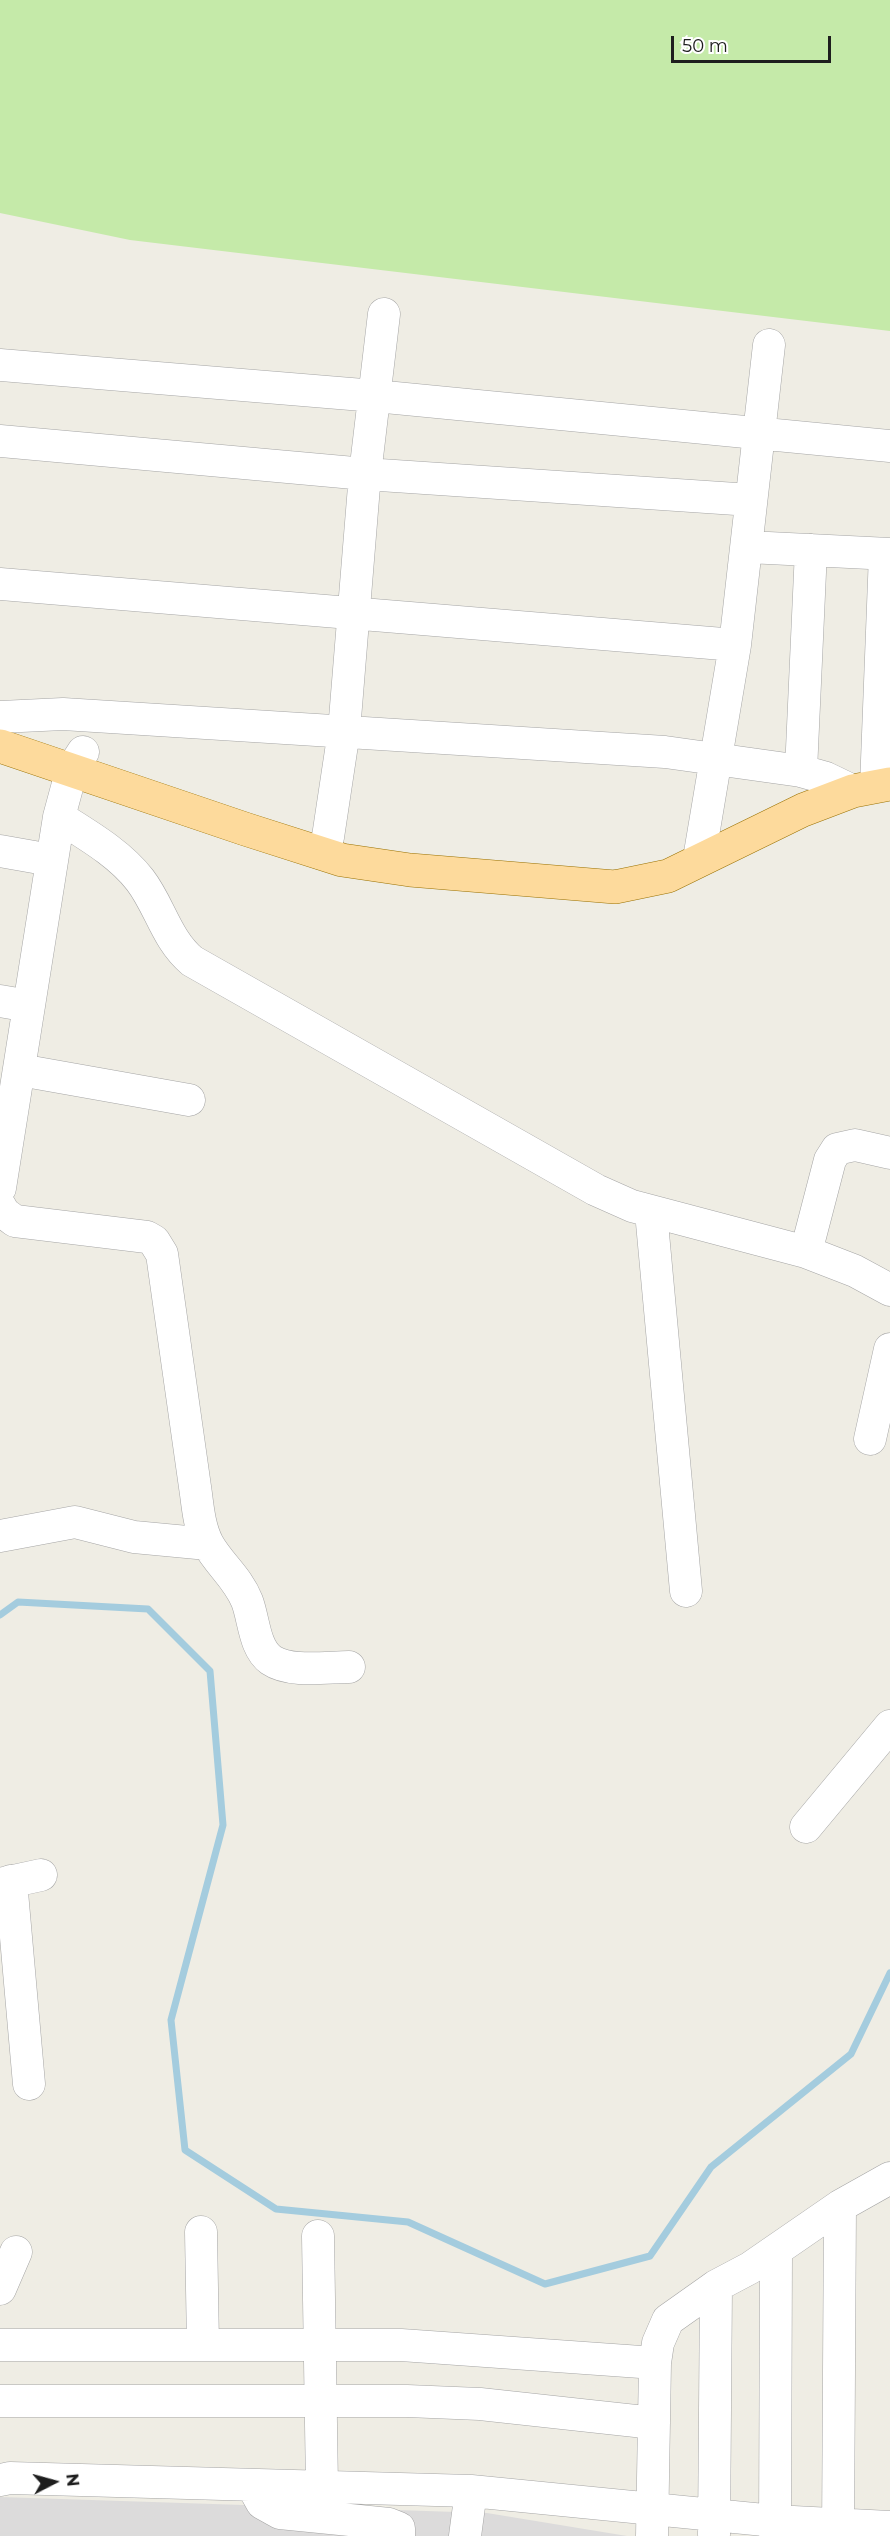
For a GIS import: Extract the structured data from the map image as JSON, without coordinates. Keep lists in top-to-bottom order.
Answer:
{
  "scale_bar": "50 m",
  "north": "right"
}
